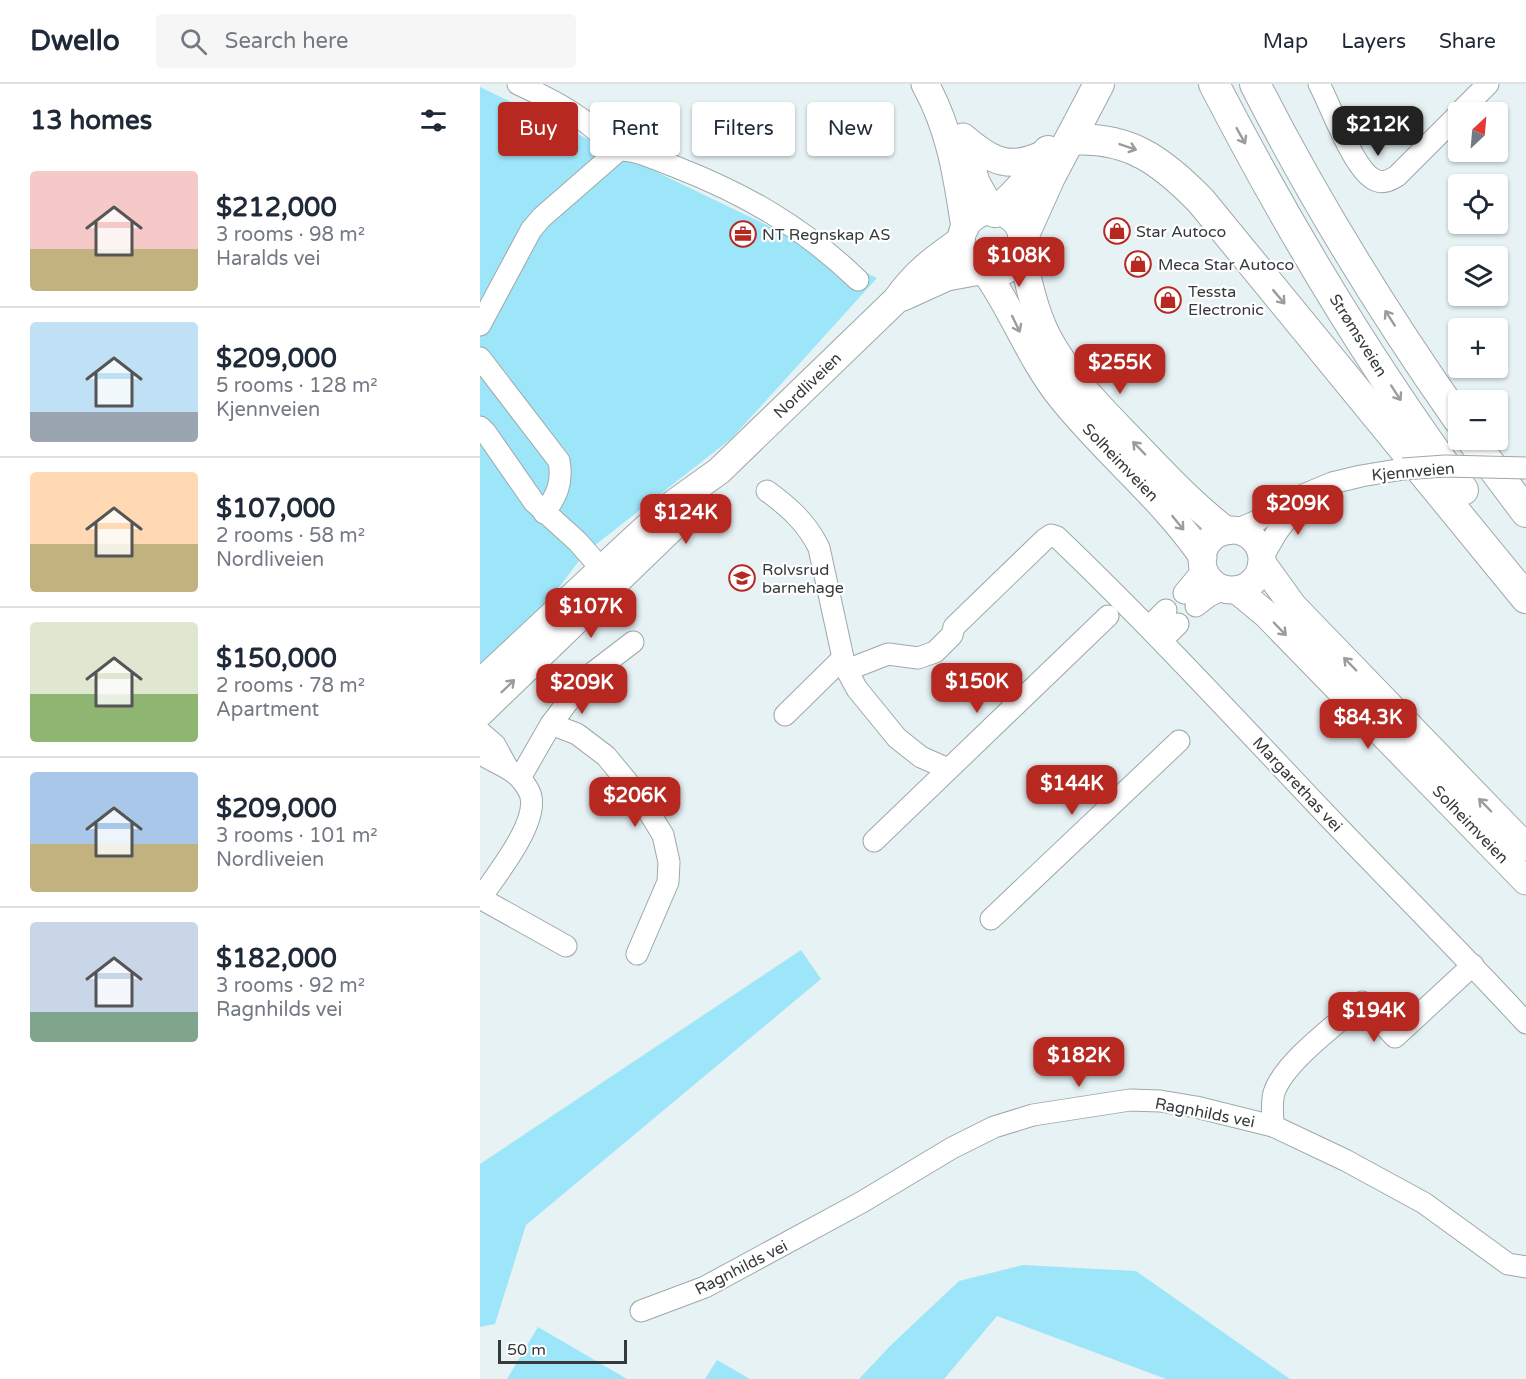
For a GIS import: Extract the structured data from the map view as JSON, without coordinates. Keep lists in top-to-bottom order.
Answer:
{
  "streets": {
    "highway": ["Strømsveien"],
    "main road": ["Nordliveien", "Solheimveien"],
    "street": ["Kjennveien", "Margarethas vei", "Ragnhilds vei"]
  },
  "crossings": [
    ["Nordliveien", "Solheimveien"],
    ["Solheimveien", "Kjennveien"]
  ],
  "places": {
    "shop": ["Star Autoco", "Meca Star Autoco", "Tessta Electronic"],
    "office": ["NT Regnskap AS"],
    "school or university": ["Rolvsrud barnehage"]
  },
  "scale_bar": "50 m",
  "north": "top right",
  "page": {
    "header": "Dwello",
    "search": "Search here",
    "nav": ["Map", "Layers", "Share"],
    "heading": "13 homes",
    "map_buttons": ["+", "−"],
    "chip": [
      "Buy",
      "Rent",
      "Filters",
      "New"
    ],
    "price": [
      "$212K",
      "$108K",
      "$255K",
      "$209K",
      "$124K",
      "$107K",
      "$150K",
      "$209K",
      "$84.3K",
      "$144K",
      "$206K",
      "$194K",
      "$182K"
    ],
    "list": [
      {
        "name": "$212,000",
        "note": "3 rooms · 98 m² · Haralds vei"
      },
      {
        "name": "$209,000",
        "note": "5 rooms · 128 m² · Kjennveien"
      },
      {
        "name": "$107,000",
        "note": "2 rooms · 58 m² · Nordliveien"
      },
      {
        "name": "$150,000",
        "note": "2 rooms · 78 m² · Apartment"
      },
      {
        "name": "$209,000",
        "note": "3 rooms · 101 m² · Nordliveien"
      },
      {
        "name": "$182,000",
        "note": "3 rooms · 92 m² · Ragnhilds vei"
      }
    ],
    "scale": "50 m"
  }
}
